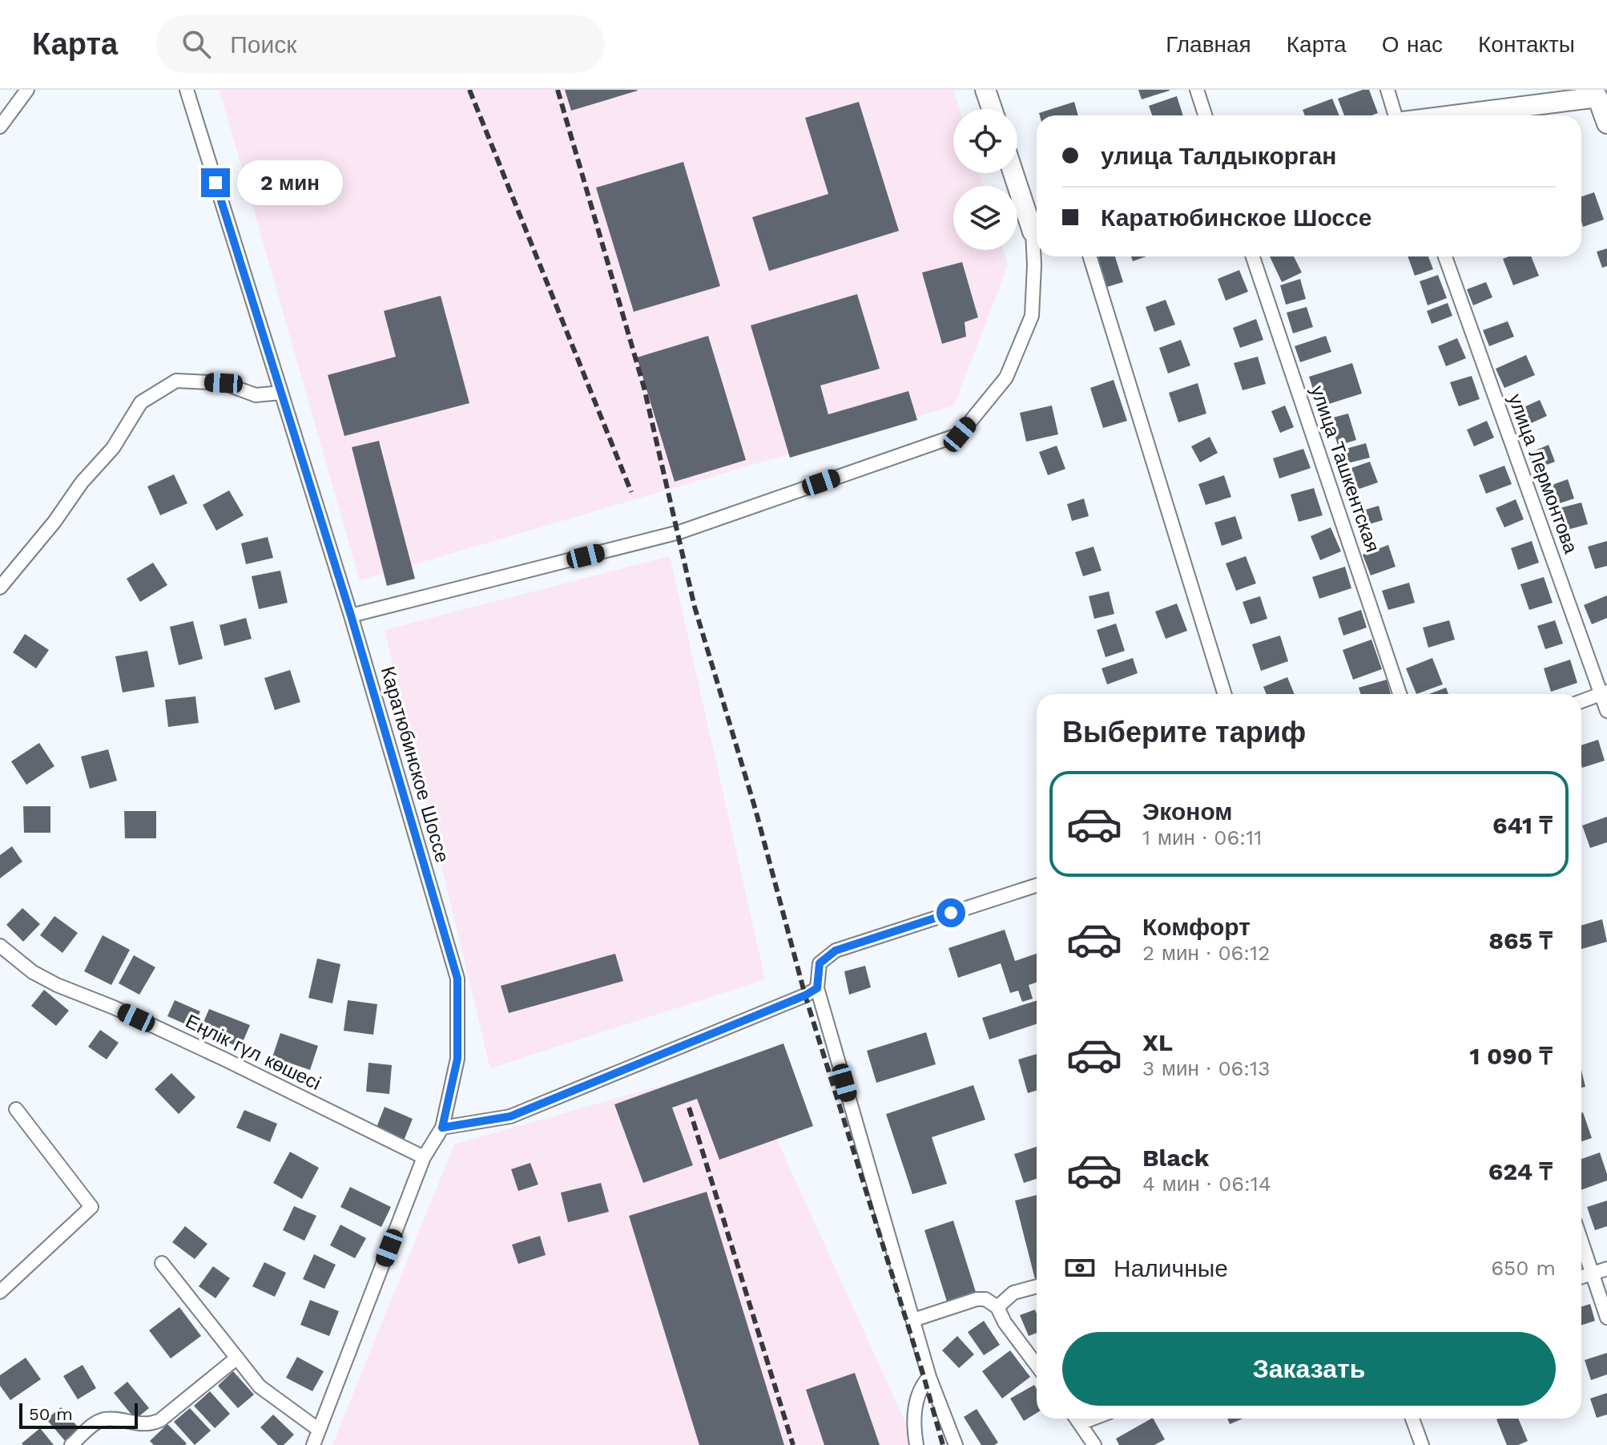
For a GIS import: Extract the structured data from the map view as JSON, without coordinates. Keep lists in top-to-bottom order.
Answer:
{
  "streets": {
    "street": [
      "улица Ташкентская",
      "улица Лермонтова",
      "Каратюбинское Шоссе",
      "Еңлік гүл көшесі"
    ]
  },
  "crossings": [
    ["Каратюбинское Шоссе", "Еңлік гүл көшесі"]
  ],
  "scale_bar": "50 m",
  "page": {
    "header": "Карта",
    "search": "Поиск",
    "nav": [
      "Главная",
      "Карта",
      "О нас",
      "Контакты"
    ],
    "banner": ["улица Талдыкорган", "Каратюбинское Шоссе"],
    "bubble": "2 мин",
    "heading": "Выберите тариф",
    "list": [
      {
        "name": "Эконом",
        "note": "1 мин · 06:11",
        "value": "641 ₸"
      },
      {
        "name": "Комфорт",
        "note": "2 мин · 06:12",
        "value": "865 ₸"
      },
      {
        "name": "XL",
        "note": "3 мин · 06:13",
        "value": "1 090 ₸"
      },
      {
        "name": "Black",
        "note": "4 мин · 06:14",
        "value": "624 ₸"
      }
    ],
    "pay": ["Наличные", "650 m"],
    "buttons": "Заказать",
    "scale": "50 m"
  }
}
